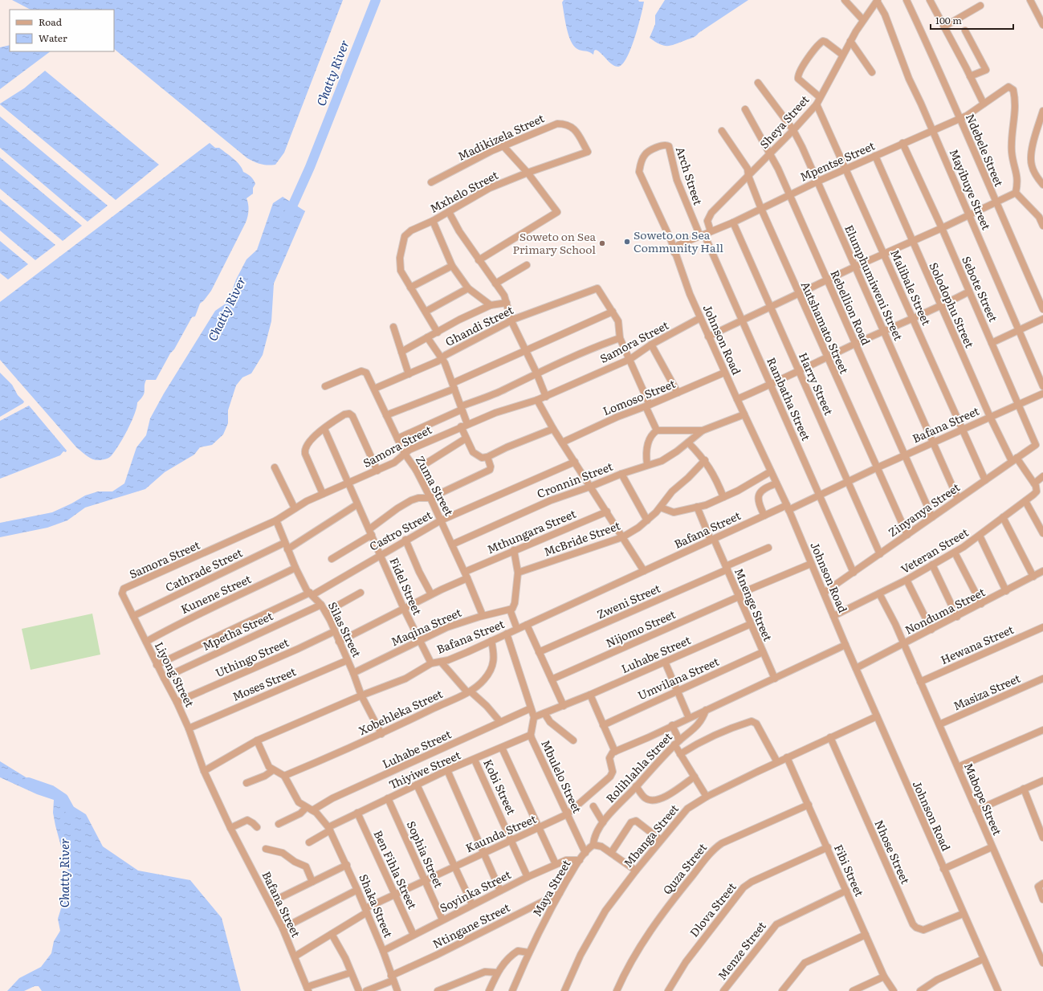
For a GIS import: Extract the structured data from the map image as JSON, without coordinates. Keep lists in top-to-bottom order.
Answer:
{
  "streets": {
    "street": [
      "Sheya Street",
      "Madikizela Street",
      "Ndebele Street",
      "Mpentse Street",
      "Arch Street",
      "Mayibuye Street",
      "Mxhelo Street",
      "Elumphumiweni Street",
      "Malibale Street",
      "Sebote Street",
      "Solodophu Street",
      "Rebellion Road",
      "Ghandi Street",
      "Autshamato Street",
      "Johnson Road",
      "Samora Street",
      "Harry Street",
      "Lomoso Street",
      "Rambatha Street",
      "Bafana Street",
      "Cronnin Street",
      "Zuma Street",
      "Zinyanya Street",
      "Castro Street",
      "Mthungara Street",
      "McBride Street",
      "Veteran Street",
      "Cathrade Street",
      "Fidel Street",
      "Kunene Street",
      "Zweni Street",
      "Mnenge Street",
      "Nonduma Street",
      "Maqina Street",
      "Nijomo Street",
      "Silas Street",
      "Mpetha Street",
      "Hewana Street",
      "Luhabe Street",
      "Uthingo Street",
      "Liyong Street",
      "Umvilana Street",
      "Moses Street",
      "Masiza Street",
      "Xobehleka Street",
      "Rolihlahla Street",
      "Thiyiwe Street",
      "Mbulelo Street",
      "Kobi Street",
      "Mabope Street",
      "Kaunda Street",
      "Mbanga Street",
      "Nhose Street",
      "Sophia Street",
      "Quza Street",
      "Ben Fihla Street",
      "Fibi Street",
      "Maya Street",
      "Soyinka Street",
      "Shaka Street",
      "Dlova Street",
      "Ntingane Street",
      "Menze Street"
    ]
  },
  "crossings": [
    ["Sheya Street", "Mpentse Street"],
    ["Sheya Street", "Mayibuye Street"],
    ["Sheya Street", "Elumphumiweni Street"],
    ["Sheya Street", "Malibale Street"],
    ["Sheya Street", "Rebellion Road"],
    ["Sheya Street", "Autshamato Street"],
    ["Madikizela Street", "Mxhelo Street"],
    ["Ndebele Street", "Mpentse Street"],
    ["Mpentse Street", "Arch Street"],
    ["Mpentse Street", "Mayibuye Street"],
    ["Mpentse Street", "Elumphumiweni Street"],
    ["Mpentse Street", "Malibale Street"],
    ["Mpentse Street", "Sebote Street"],
    ["Mpentse Street", "Solodophu Street"],
    ["Mpentse Street", "Rebellion Road"],
    ["Mpentse Street", "Autshamato Street"],
    ["Mpentse Street", "Johnson Road"],
    ["Mpentse Street", "Harry Street"],
    ["Mpentse Street", "Rambatha Street"],
    ["Arch Street", "Johnson Road"],
    ["Arch Street", "Rambatha Street"],
    ["Elumphumiweni Street", "Bafana Street"],
    ["Elumphumiweni Street", "Zinyanya Street"],
    ["Malibale Street", "Bafana Street"],
    ["Malibale Street", "Zinyanya Street"],
    ["Sebote Street", "Bafana Street"],
    ["Sebote Street", "Zinyanya Street"],
    ["Solodophu Street", "Bafana Street"],
    ["Solodophu Street", "Zinyanya Street"],
    ["Solodophu Street", "Veteran Street"],
    ["Rebellion Road", "Bafana Street"],
    ["Rebellion Road", "Zinyanya Street"],
    ["Ghandi Street", "Zuma Street"],
    ["Autshamato Street", "Bafana Street"],
    ["Autshamato Street", "Zinyanya Street"],
    ["Johnson Road", "Samora Street"],
    ["Johnson Road", "Lomoso Street"],
    ["Johnson Road", "Bafana Street"],
    ["Johnson Road", "Zinyanya Street"],
    ["Johnson Road", "Veteran Street"],
    ["Johnson Road", "Nonduma Street"],
    ["Johnson Road", "Nijomo Street"],
    ["Johnson Road", "Mbanga Street"],
    ["Johnson Road", "Nhose Street"],
    ["Samora Street", "Zuma Street"],
    ["Samora Street", "Fidel Street"],
    ["Samora Street", "Silas Street"],
    ["Samora Street", "Liyong Street"],
    ["Harry Street", "Bafana Street"],
    ["Harry Street", "Zinyanya Street"],
    ["Rambatha Street", "Bafana Street"],
    ["Rambatha Street", "Zinyanya Street"],
    ["Bafana Street", "Fidel Street"],
    ["Bafana Street", "Mnenge Street"],
    ["Bafana Street", "Silas Street"],
    ["Bafana Street", "Liyong Street"],
    ["Bafana Street", "Xobehleka Street"],
    ["Bafana Street", "Kaunda Street"],
    ["Cronnin Street", "Zuma Street"],
    ["Zuma Street", "Castro Street"],
    ["Zuma Street", "Mthungara Street"],
    ["Zuma Street", "Maqina Street"],
    ["Castro Street", "Fidel Street"],
    ["Castro Street", "Silas Street"],
    ["Castro Street", "Liyong Street"],
    ["Mthungara Street", "Fidel Street"],
    ["Mthungara Street", "Silas Street"],
    ["Veteran Street", "Mabope Street"],
    ["Cathrade Street", "Fidel Street"],
    ["Cathrade Street", "Silas Street"],
    ["Cathrade Street", "Liyong Street"],
    ["Fidel Street", "Maqina Street"],
    ["Kunene Street", "Silas Street"],
    ["Kunene Street", "Liyong Street"],
    ["Zweni Street", "Mnenge Street"],
    ["Mnenge Street", "Nijomo Street"],
    ["Mnenge Street", "Luhabe Street"],
    ["Mnenge Street", "Umvilana Street"],
    ["Nonduma Street", "Mabope Street"],
    ["Maqina Street", "Silas Street"],
    ["Silas Street", "Mpetha Street"],
    ["Silas Street", "Uthingo Street"],
    ["Silas Street", "Moses Street"],
    ["Silas Street", "Xobehleka Street"],
    ["Mpetha Street", "Liyong Street"],
    ["Hewana Street", "Mabope Street"],
    ["Luhabe Street", "Mbulelo Street"],
    ["Luhabe Street", "Shaka Street"],
    ["Uthingo Street", "Liyong Street"],
    ["Liyong Street", "Moses Street"],
    ["Masiza Street", "Mabope Street"],
    ["Xobehleka Street", "Shaka Street"],
    ["Rolihlahla Street", "Maya Street"],
    ["Thiyiwe Street", "Mbulelo Street"],
    ["Thiyiwe Street", "Kobi Street"],
    ["Thiyiwe Street", "Sophia Street"],
    ["Thiyiwe Street", "Ben Fihla Street"],
    ["Thiyiwe Street", "Shaka Street"],
    ["Mbulelo Street", "Kaunda Street"],
    ["Mbulelo Street", "Maya Street"],
    ["Kobi Street", "Kaunda Street"],
    ["Kobi Street", "Soyinka Street"],
    ["Kaunda Street", "Sophia Street"],
    ["Kaunda Street", "Ben Fihla Street"],
    ["Kaunda Street", "Shaka Street"],
    ["Mbanga Street", "Nhose Street"],
    ["Mbanga Street", "Fibi Street"],
    ["Sophia Street", "Soyinka Street"],
    ["Quza Street", "Fibi Street"],
    ["Ben Fihla Street", "Soyinka Street"],
    ["Fibi Street", "Dlova Street"],
    ["Fibi Street", "Menze Street"],
    ["Maya Street", "Soyinka Street"],
    ["Maya Street", "Ntingane Street"],
    ["Soyinka Street", "Shaka Street"],
    ["Shaka Street", "Ntingane Street"]
  ],
  "water": ["Chatty River"],
  "places": ["Soweto on Sea Community Hall", "Soweto on Sea Primary School"],
  "legend": ["Road", "Water"],
  "scale_bar": "100 m"
}
